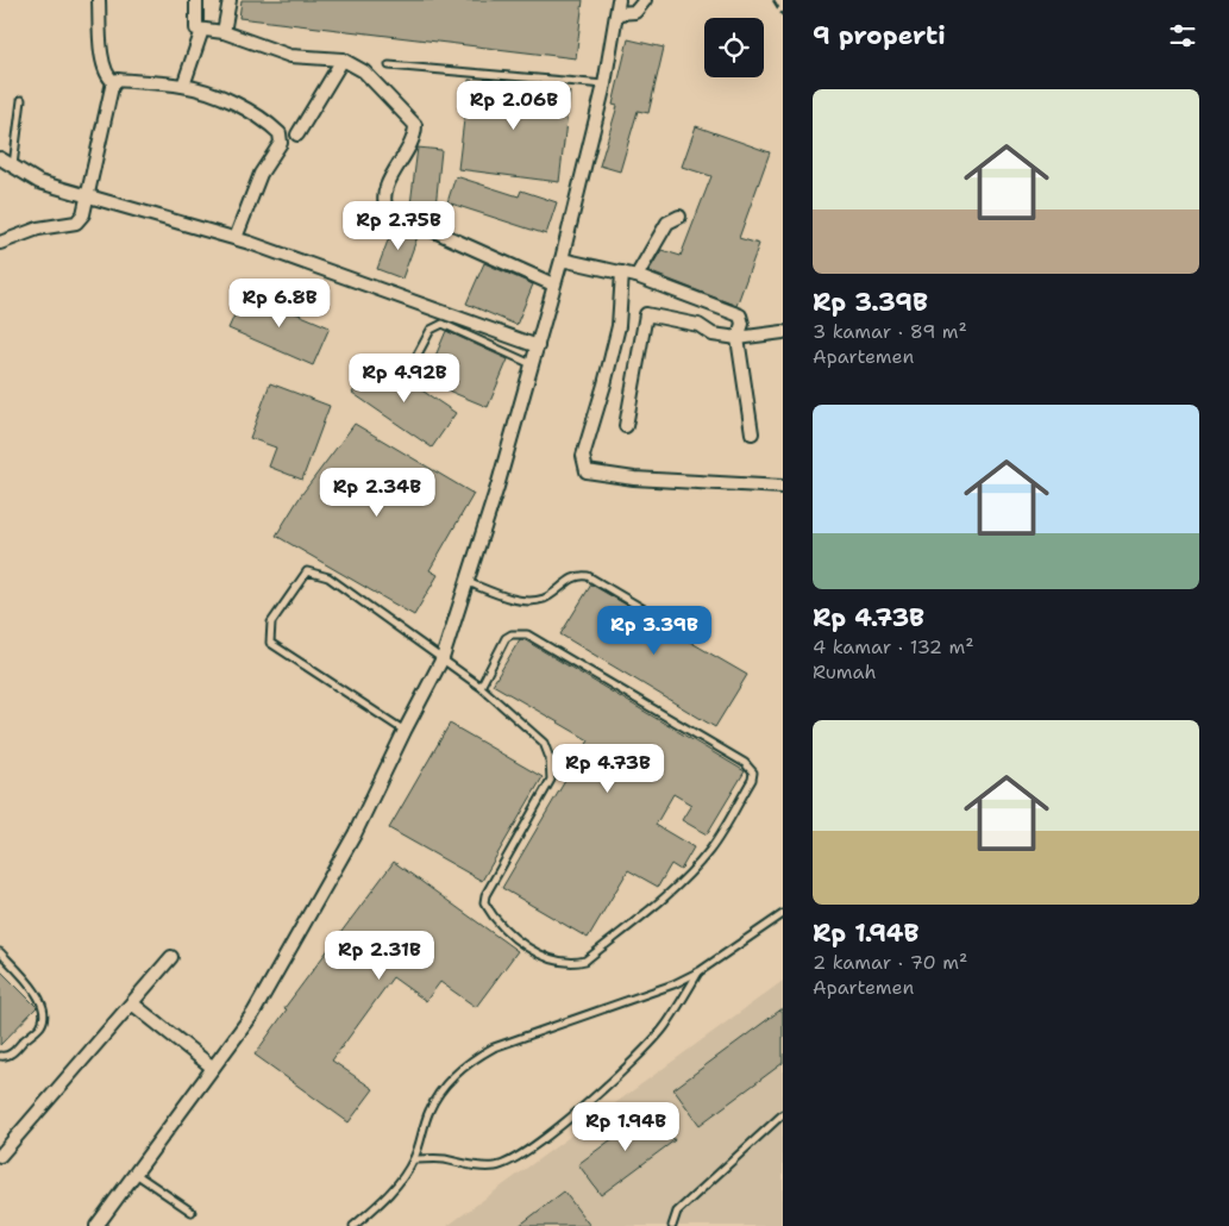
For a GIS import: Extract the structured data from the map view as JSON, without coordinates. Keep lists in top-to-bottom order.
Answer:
{
  "page": {
    "heading": "9 properti",
    "list": [
      {
        "name": "Rp 3.39B",
        "note": "3 kamar · 89 m² · Apartemen"
      },
      {
        "name": "Rp 4.73B",
        "note": "4 kamar · 132 m² · Rumah"
      },
      {
        "name": "Rp 1.94B",
        "note": "2 kamar · 70 m² · Apartemen"
      }
    ],
    "price": [
      "Rp 2.06B",
      "Rp 2.75B",
      "Rp 6.8B",
      "Rp 4.92B",
      "Rp 2.34B",
      "Rp 3.39B",
      "Rp 4.73B",
      "Rp 2.31B",
      "Rp 1.94B"
    ]
  }
}
